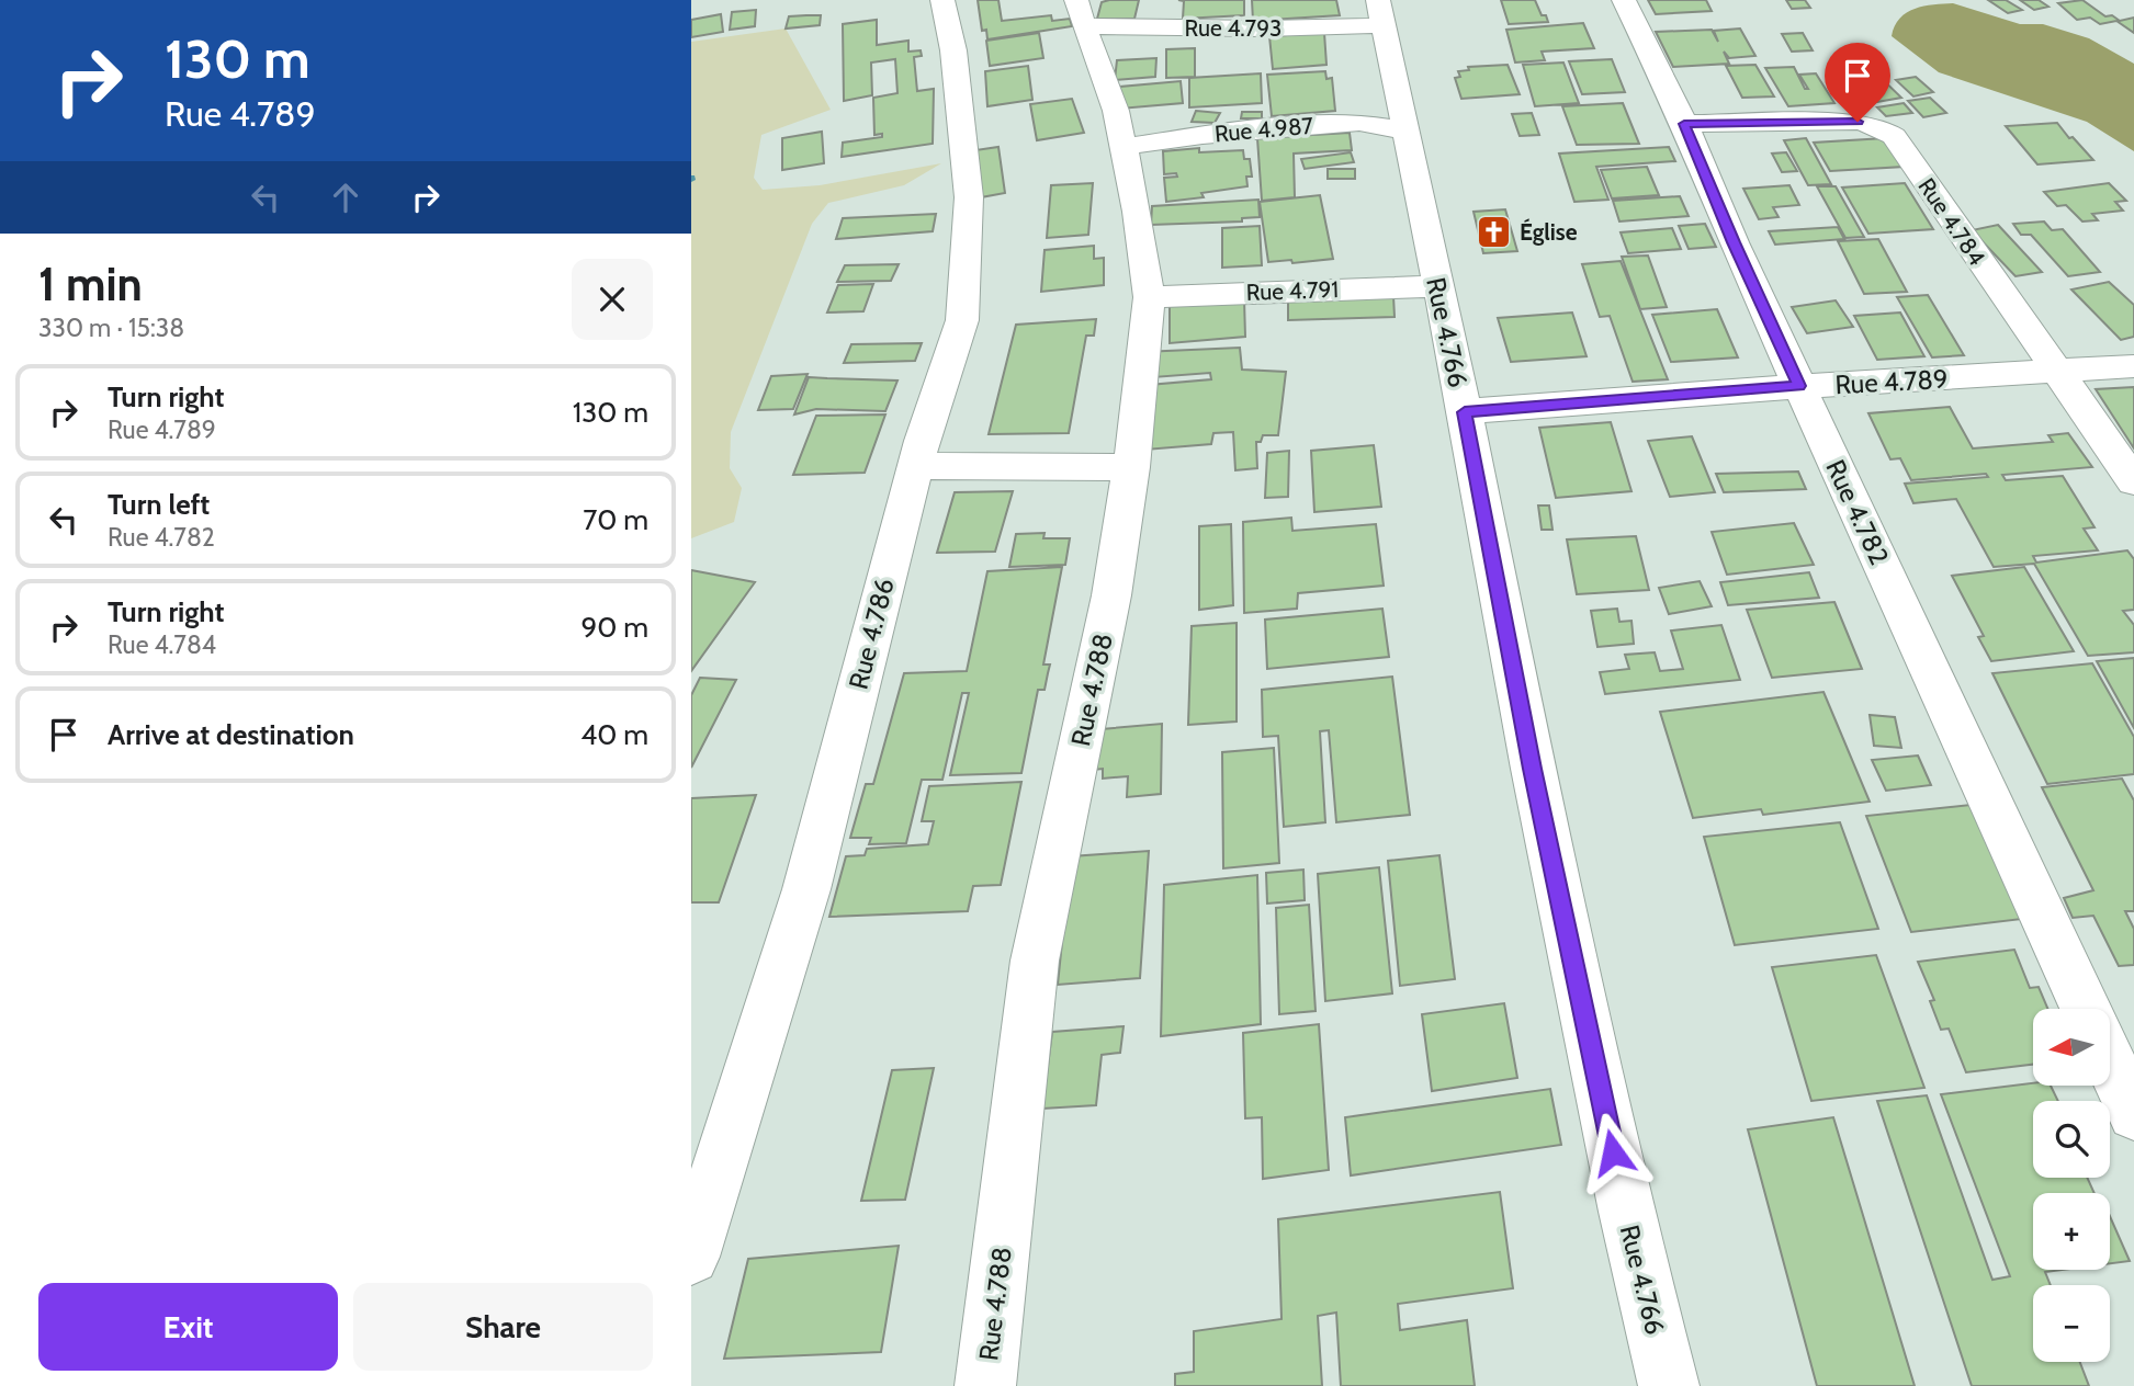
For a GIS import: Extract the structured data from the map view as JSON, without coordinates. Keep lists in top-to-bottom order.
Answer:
{
  "streets": {
    "street": [
      "Rue 4.793",
      "Rue 4.987",
      "Rue 4.784",
      "Rue 4.791",
      "Rue 4.766",
      "Rue 4.789",
      "Rue 4.782",
      "Rue 4.786",
      "Rue 4.788"
    ]
  },
  "crossings": [
    ["Rue 4.793", "Rue 4.766"],
    ["Rue 4.793", "Rue 4.788"],
    ["Rue 4.987", "Rue 4.766"],
    ["Rue 4.987", "Rue 4.788"],
    ["Rue 4.784", "Rue 4.789"],
    ["Rue 4.784", "Rue 4.782"],
    ["Rue 4.791", "Rue 4.766"],
    ["Rue 4.791", "Rue 4.788"],
    ["Rue 4.766", "Rue 4.789"],
    ["Rue 4.789", "Rue 4.782"]
  ],
  "places": {
    "church": ["Église"]
  },
  "north": "left",
  "page": {
    "turn": ["130 m", "Rue 4.789"],
    "heading": ["1 min", "330 m · 15:38"],
    "list": [
      {
        "name": "Turn right",
        "note": "Rue 4.789",
        "value": "130 m"
      },
      {
        "name": "Turn left",
        "note": "Rue 4.782",
        "value": "70 m"
      },
      {
        "name": "Turn right",
        "note": "Rue 4.784",
        "value": "90 m"
      },
      {
        "name": "Arrive at destination",
        "value": "40 m"
      }
    ],
    "map_buttons": ["+", "−"],
    "buttons": ["Exit", "Share"]
  }
}
